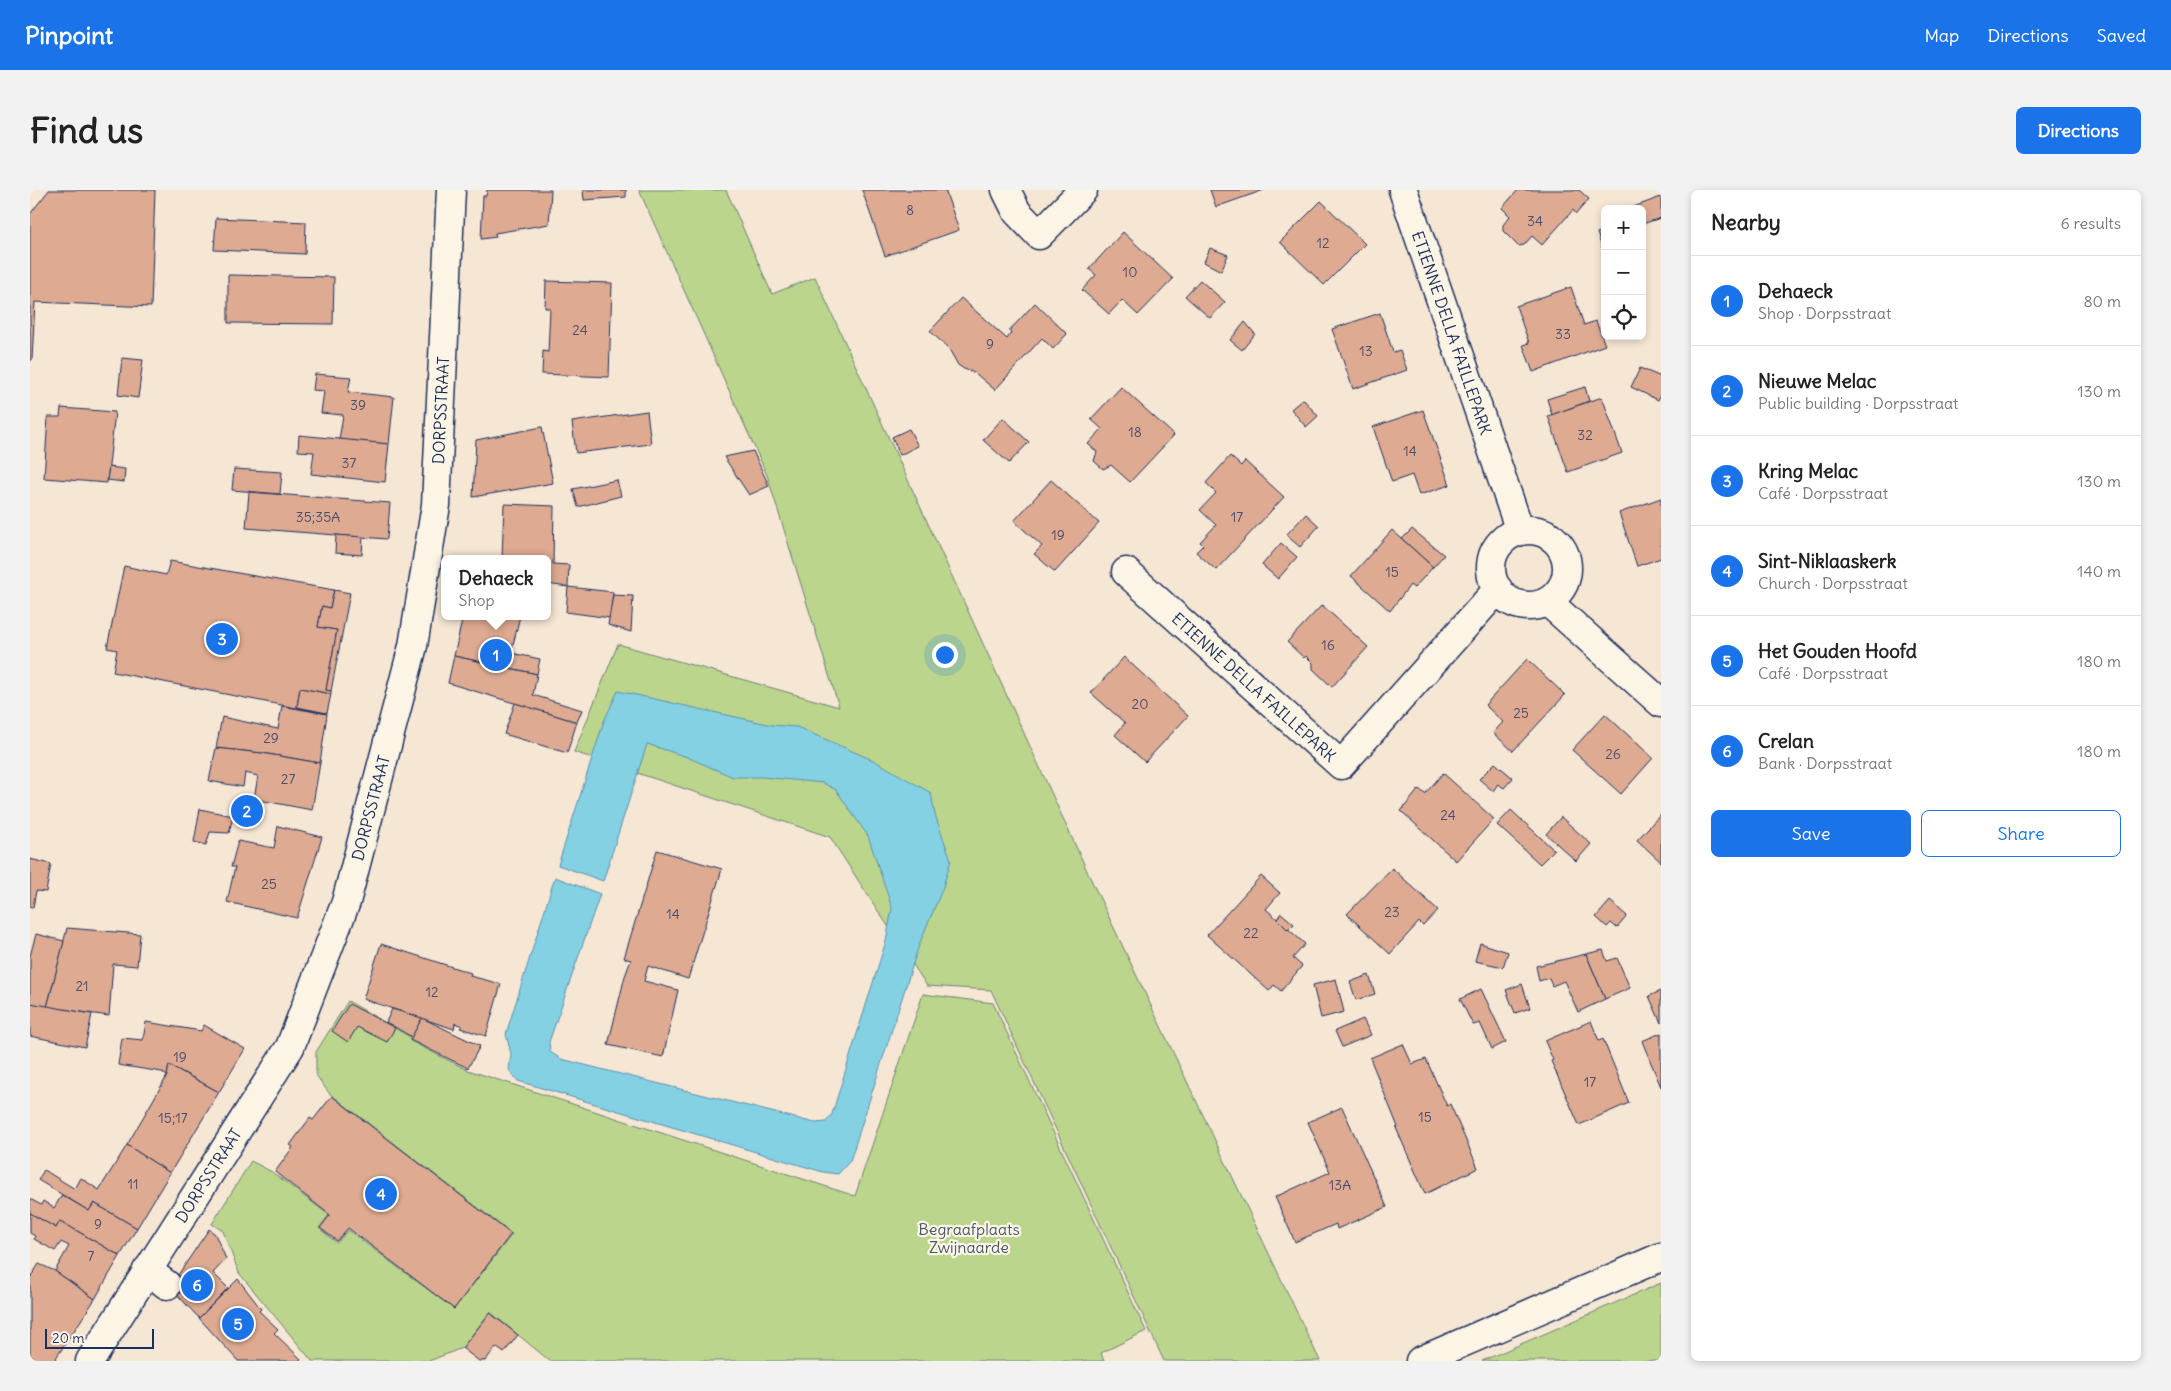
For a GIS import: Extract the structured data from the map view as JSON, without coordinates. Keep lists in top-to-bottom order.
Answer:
{
  "streets": {
    "street": ["ETIENNE DELLA FAILLEPARK", "DORPSSTRAAT"]
  },
  "parks": ["Begraafplaats Zwijnaarde"],
  "house_numbers": [
    "8",
    "34",
    "12",
    "10",
    "24",
    "33",
    "9",
    "13",
    "39",
    "18",
    "32",
    "14",
    "37",
    "35;35A",
    "17",
    "19",
    "15",
    "16",
    "20",
    "25",
    "29",
    "26",
    "27",
    "24",
    "25",
    "23",
    "14",
    "22",
    "21",
    "12",
    "19",
    "17",
    "15",
    "15;17",
    "11",
    "13A",
    "9",
    "7"
  ],
  "scale_bar": "20 m",
  "page": {
    "header": "Pinpoint",
    "nav": ["Map", "Directions", "Saved"],
    "buttons": [
      "Directions",
      ["Save", "Share"]
    ],
    "title": "Find us",
    "heading": ["Nearby", "6 results"],
    "map_buttons": ["+", "−"],
    "list": [
      {
        "mark": "1",
        "name": "Dehaeck",
        "note": "Shop · Dorpsstraat",
        "value": "80 m"
      },
      {
        "mark": "2",
        "name": "Nieuwe Melac",
        "note": "Public building · Dorpsstraat",
        "value": "130 m"
      },
      {
        "mark": "3",
        "name": "Kring Melac",
        "note": "Café · Dorpsstraat",
        "value": "130 m"
      },
      {
        "mark": "4",
        "name": "Sint-Niklaaskerk",
        "note": "Church · Dorpsstraat",
        "value": "140 m"
      },
      {
        "mark": "5",
        "name": "Het Gouden Hoofd",
        "note": "Café · Dorpsstraat",
        "value": "180 m"
      },
      {
        "mark": "6",
        "name": "Crelan",
        "note": "Bank · Dorpsstraat",
        "value": "180 m"
      }
    ],
    "popup": ["Dehaeck", "Shop"],
    "pins": [
      "3",
      "1",
      "2",
      "4",
      "6",
      "5"
    ],
    "scale": "20 m"
  }
}
